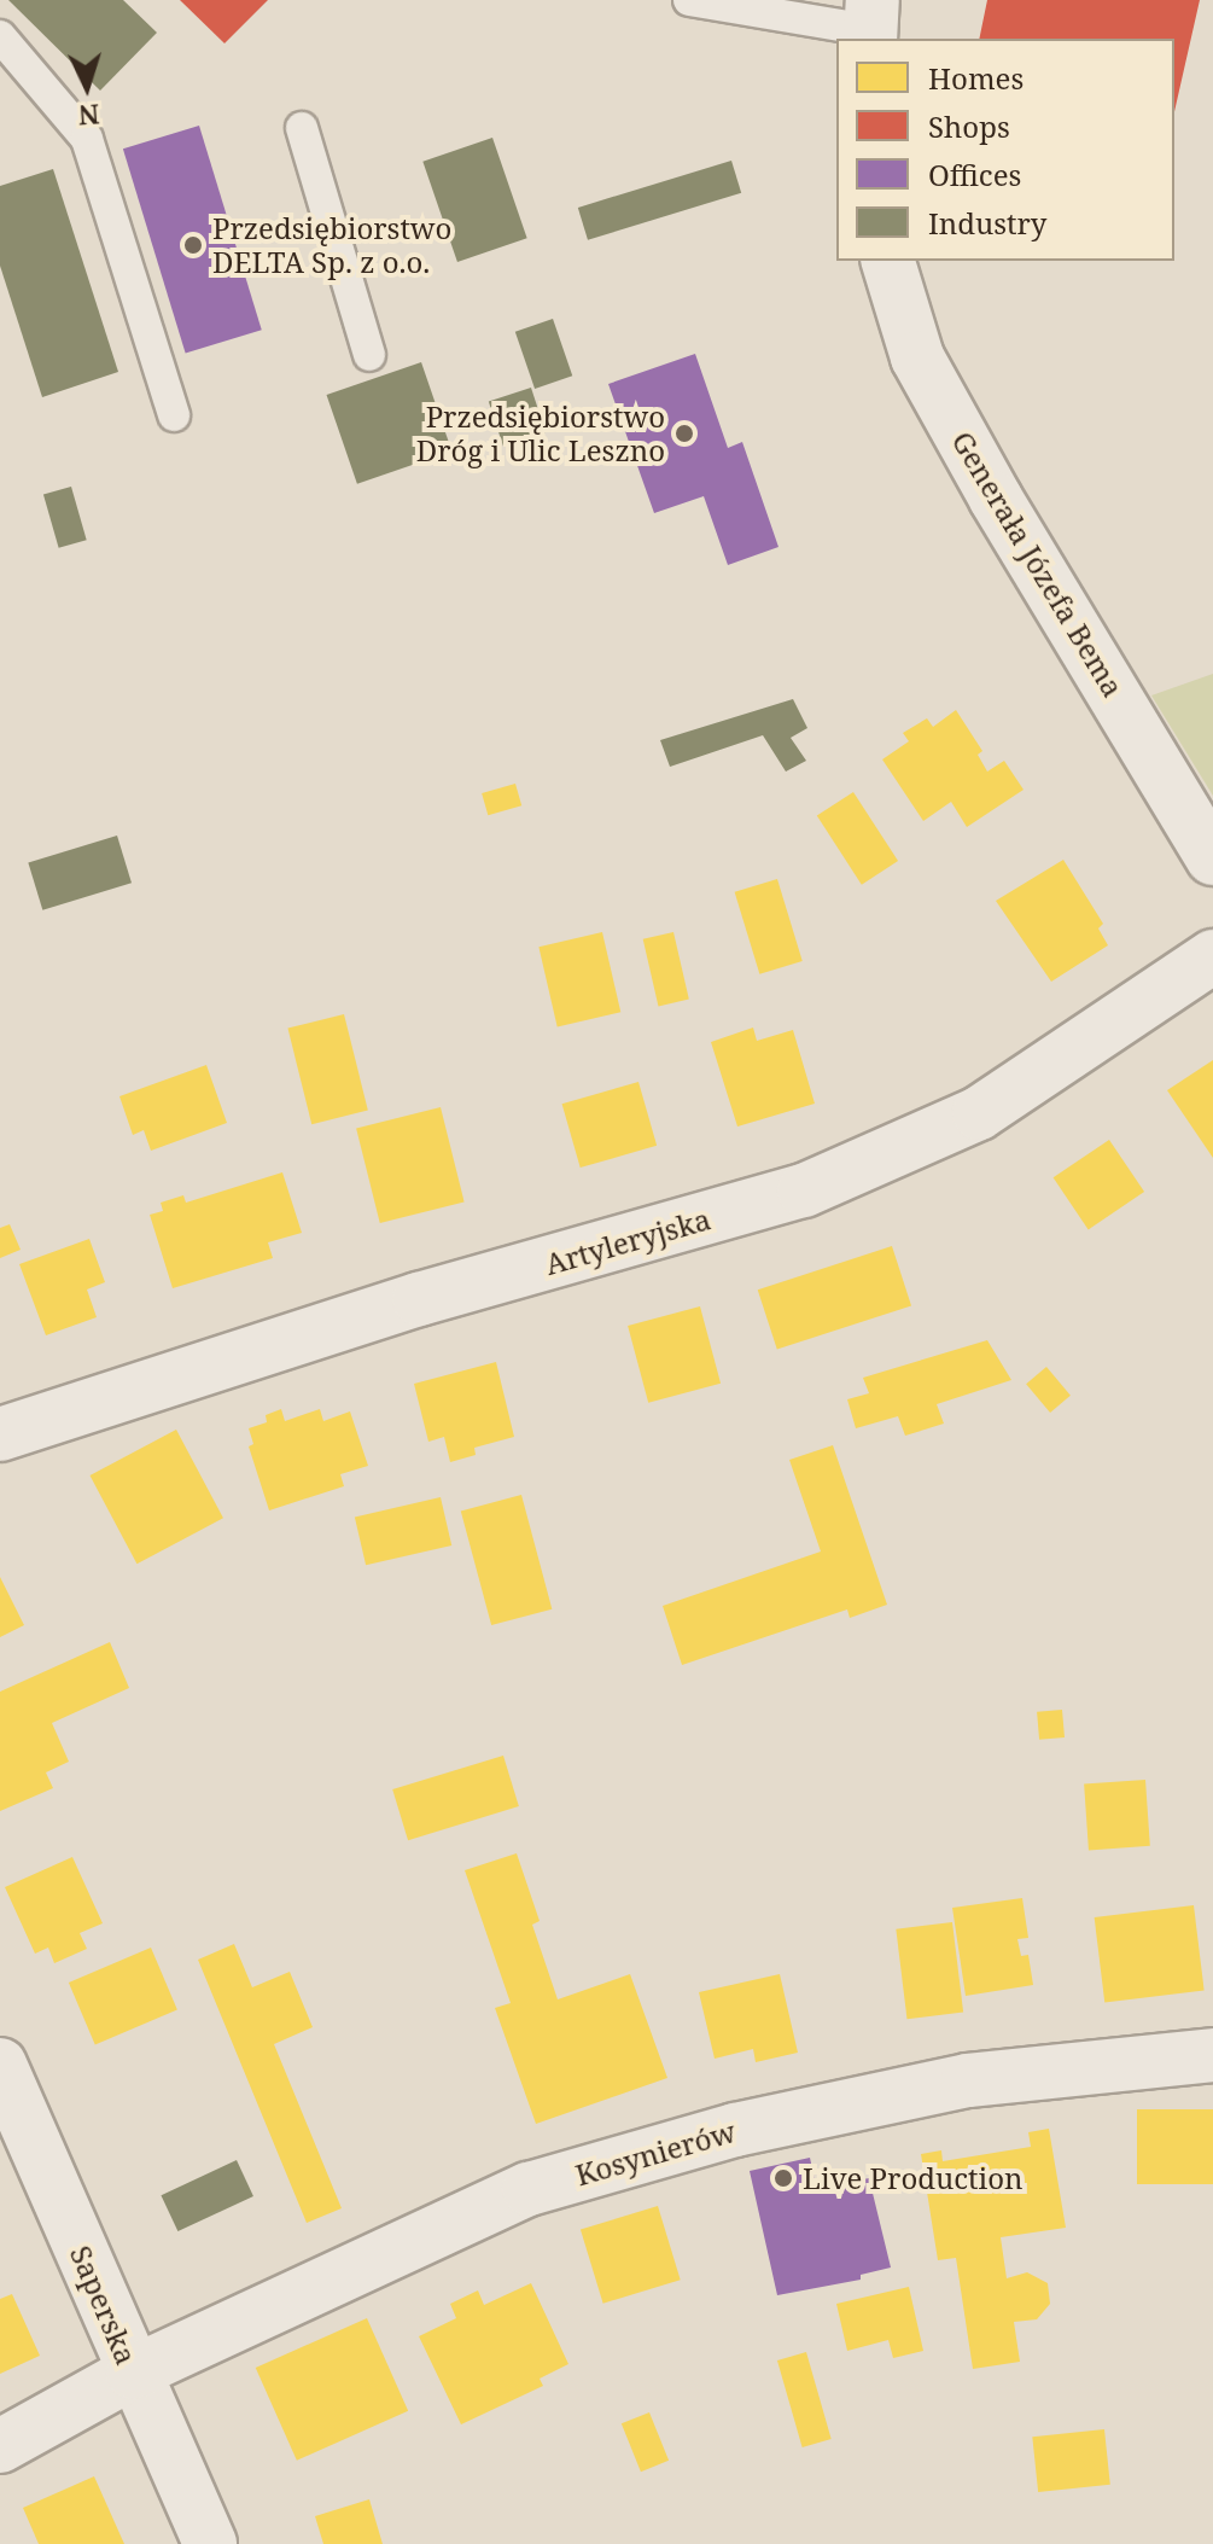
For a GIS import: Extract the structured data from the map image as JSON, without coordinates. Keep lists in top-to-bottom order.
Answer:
{
  "streets": {
    "street": [
      "Generała Józefa Bema",
      "Artyleryjska",
      "Kosynierów",
      "Saperska"
    ]
  },
  "crossings": [
    ["Kosynierów", "Saperska"]
  ],
  "places": ["Przedsiębiorstwo DELTA Sp. z o.o.", "Przedsiębiorstwo Dróg i Ulic Leszno", "Live Production"],
  "legend": [
    "Homes",
    "Shops",
    "Offices",
    "Industry"
  ],
  "north": "bottom"
}
